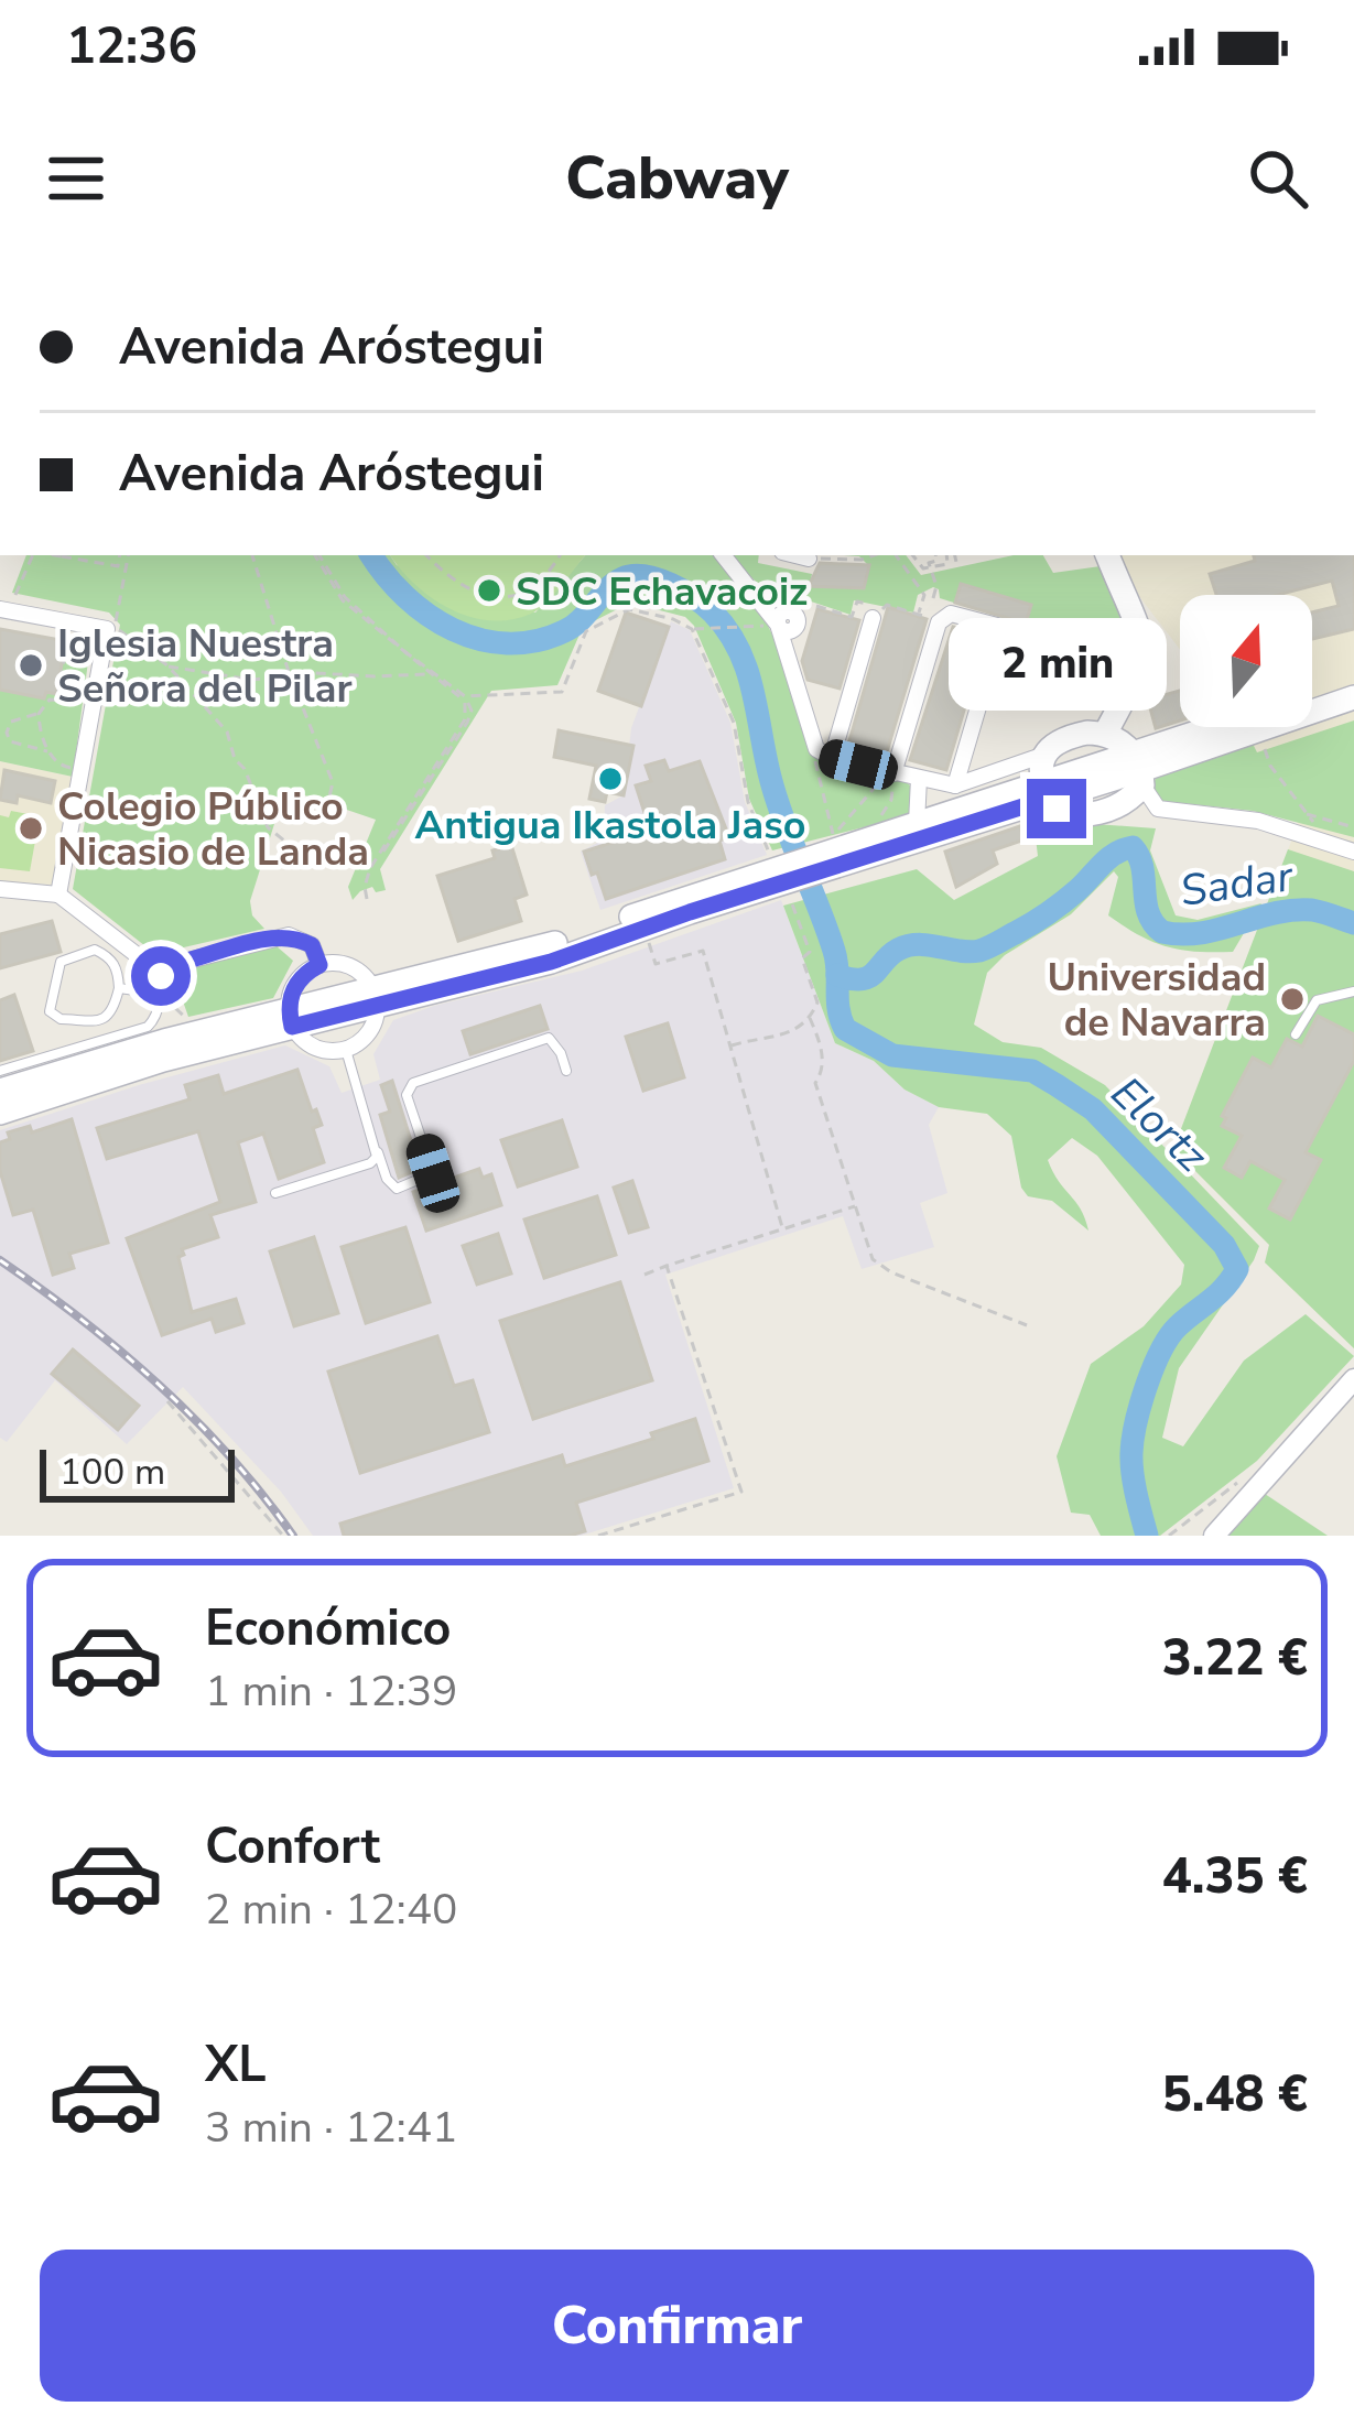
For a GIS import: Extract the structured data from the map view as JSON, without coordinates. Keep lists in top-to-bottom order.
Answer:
{
  "water": ["Sadar", "Elortz"],
  "places": [
    "SDC Echavacoiz",
    "Iglesia Nuestra Señora del Pilar",
    "Antigua Ikastola Jaso",
    "Colegio Público Nicasio de Landa",
    "Universidad de Navarra"
  ],
  "scale_bar": "100 m",
  "north": "top",
  "page": {
    "status": "12:36",
    "header": "Cabway",
    "banner": ["Avenida Aróstegui", "Avenida Aróstegui"],
    "bubble": "2 min",
    "scale": "100 m",
    "list": [
      {
        "name": "Económico",
        "note": "1 min · 12:39",
        "value": "3.22 €"
      },
      {
        "name": "Confort",
        "note": "2 min · 12:40",
        "value": "4.35 €"
      },
      {
        "name": "XL",
        "note": "3 min · 12:41",
        "value": "5.48 €"
      }
    ],
    "buttons": "Confirmar"
  }
}
